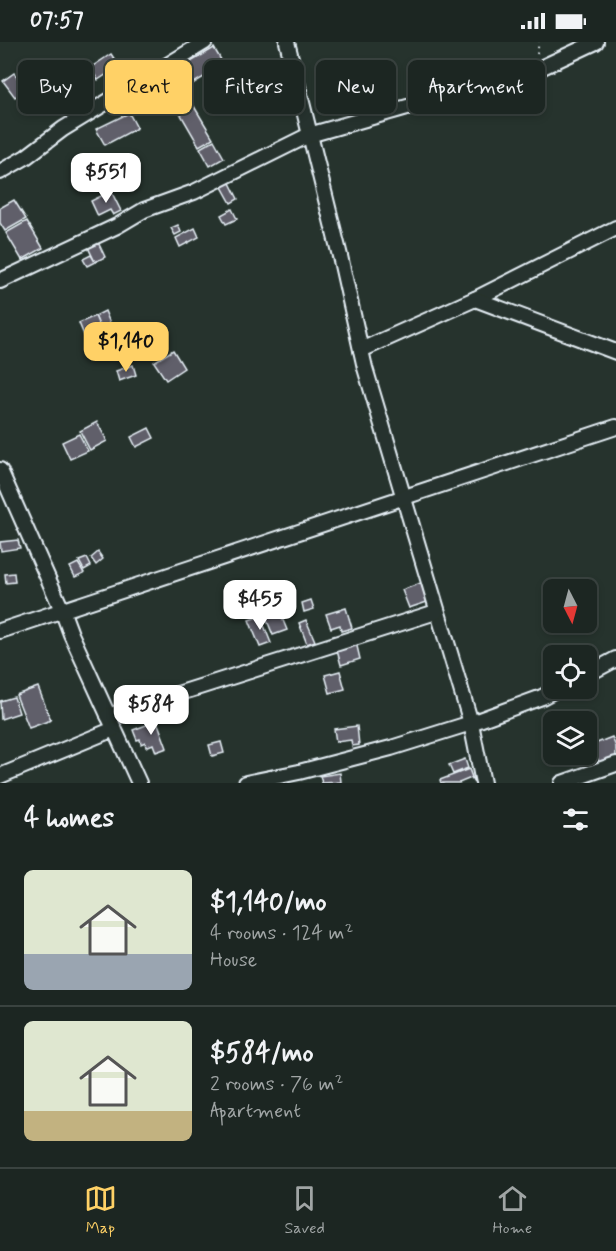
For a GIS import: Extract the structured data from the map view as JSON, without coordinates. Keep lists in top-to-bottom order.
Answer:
{
  "north": "bottom",
  "page": {
    "status": "07:57",
    "chip": [
      "Buy",
      "Rent",
      "Filters",
      "New",
      "Apartment"
    ],
    "price": [
      "$551",
      "$1,140",
      "$455",
      "$584"
    ],
    "heading": "4 homes",
    "list": [
      {
        "name": "$1,140/mo",
        "note": "4 rooms · 124 m² · House"
      },
      {
        "name": "$584/mo",
        "note": "2 rooms · 76 m² · Apartment"
      }
    ],
    "tabs": ["Map", "Saved", "Home"]
  }
}
